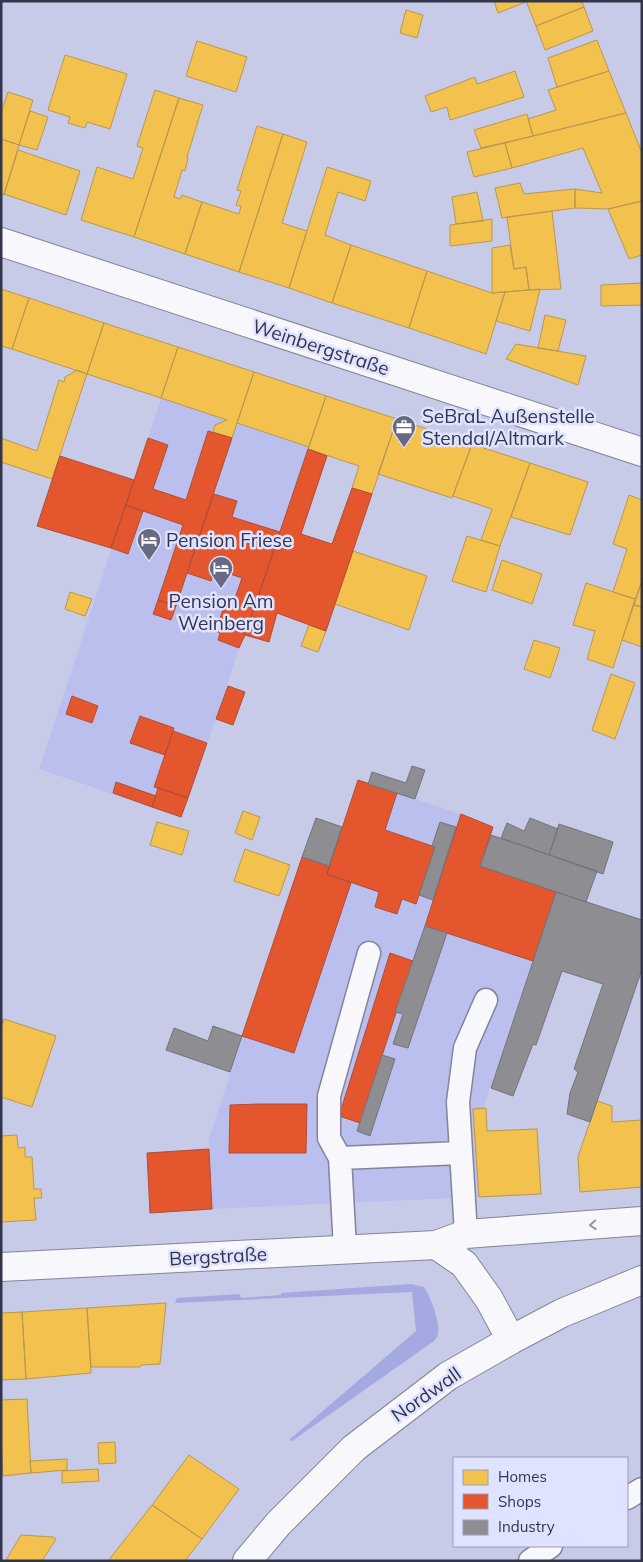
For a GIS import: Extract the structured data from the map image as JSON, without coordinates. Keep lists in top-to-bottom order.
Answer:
{
  "streets": {
    "street": ["Weinbergstraße", "Bergstraße", "Nordwall"]
  },
  "places": {
    "office": ["SeBraL Außenstelle Stendal/Altmark"],
    "hotel": ["Pension Friese", "Pension Am Weinberg"]
  },
  "legend": ["Homes", "Shops", "Industry"]
}
